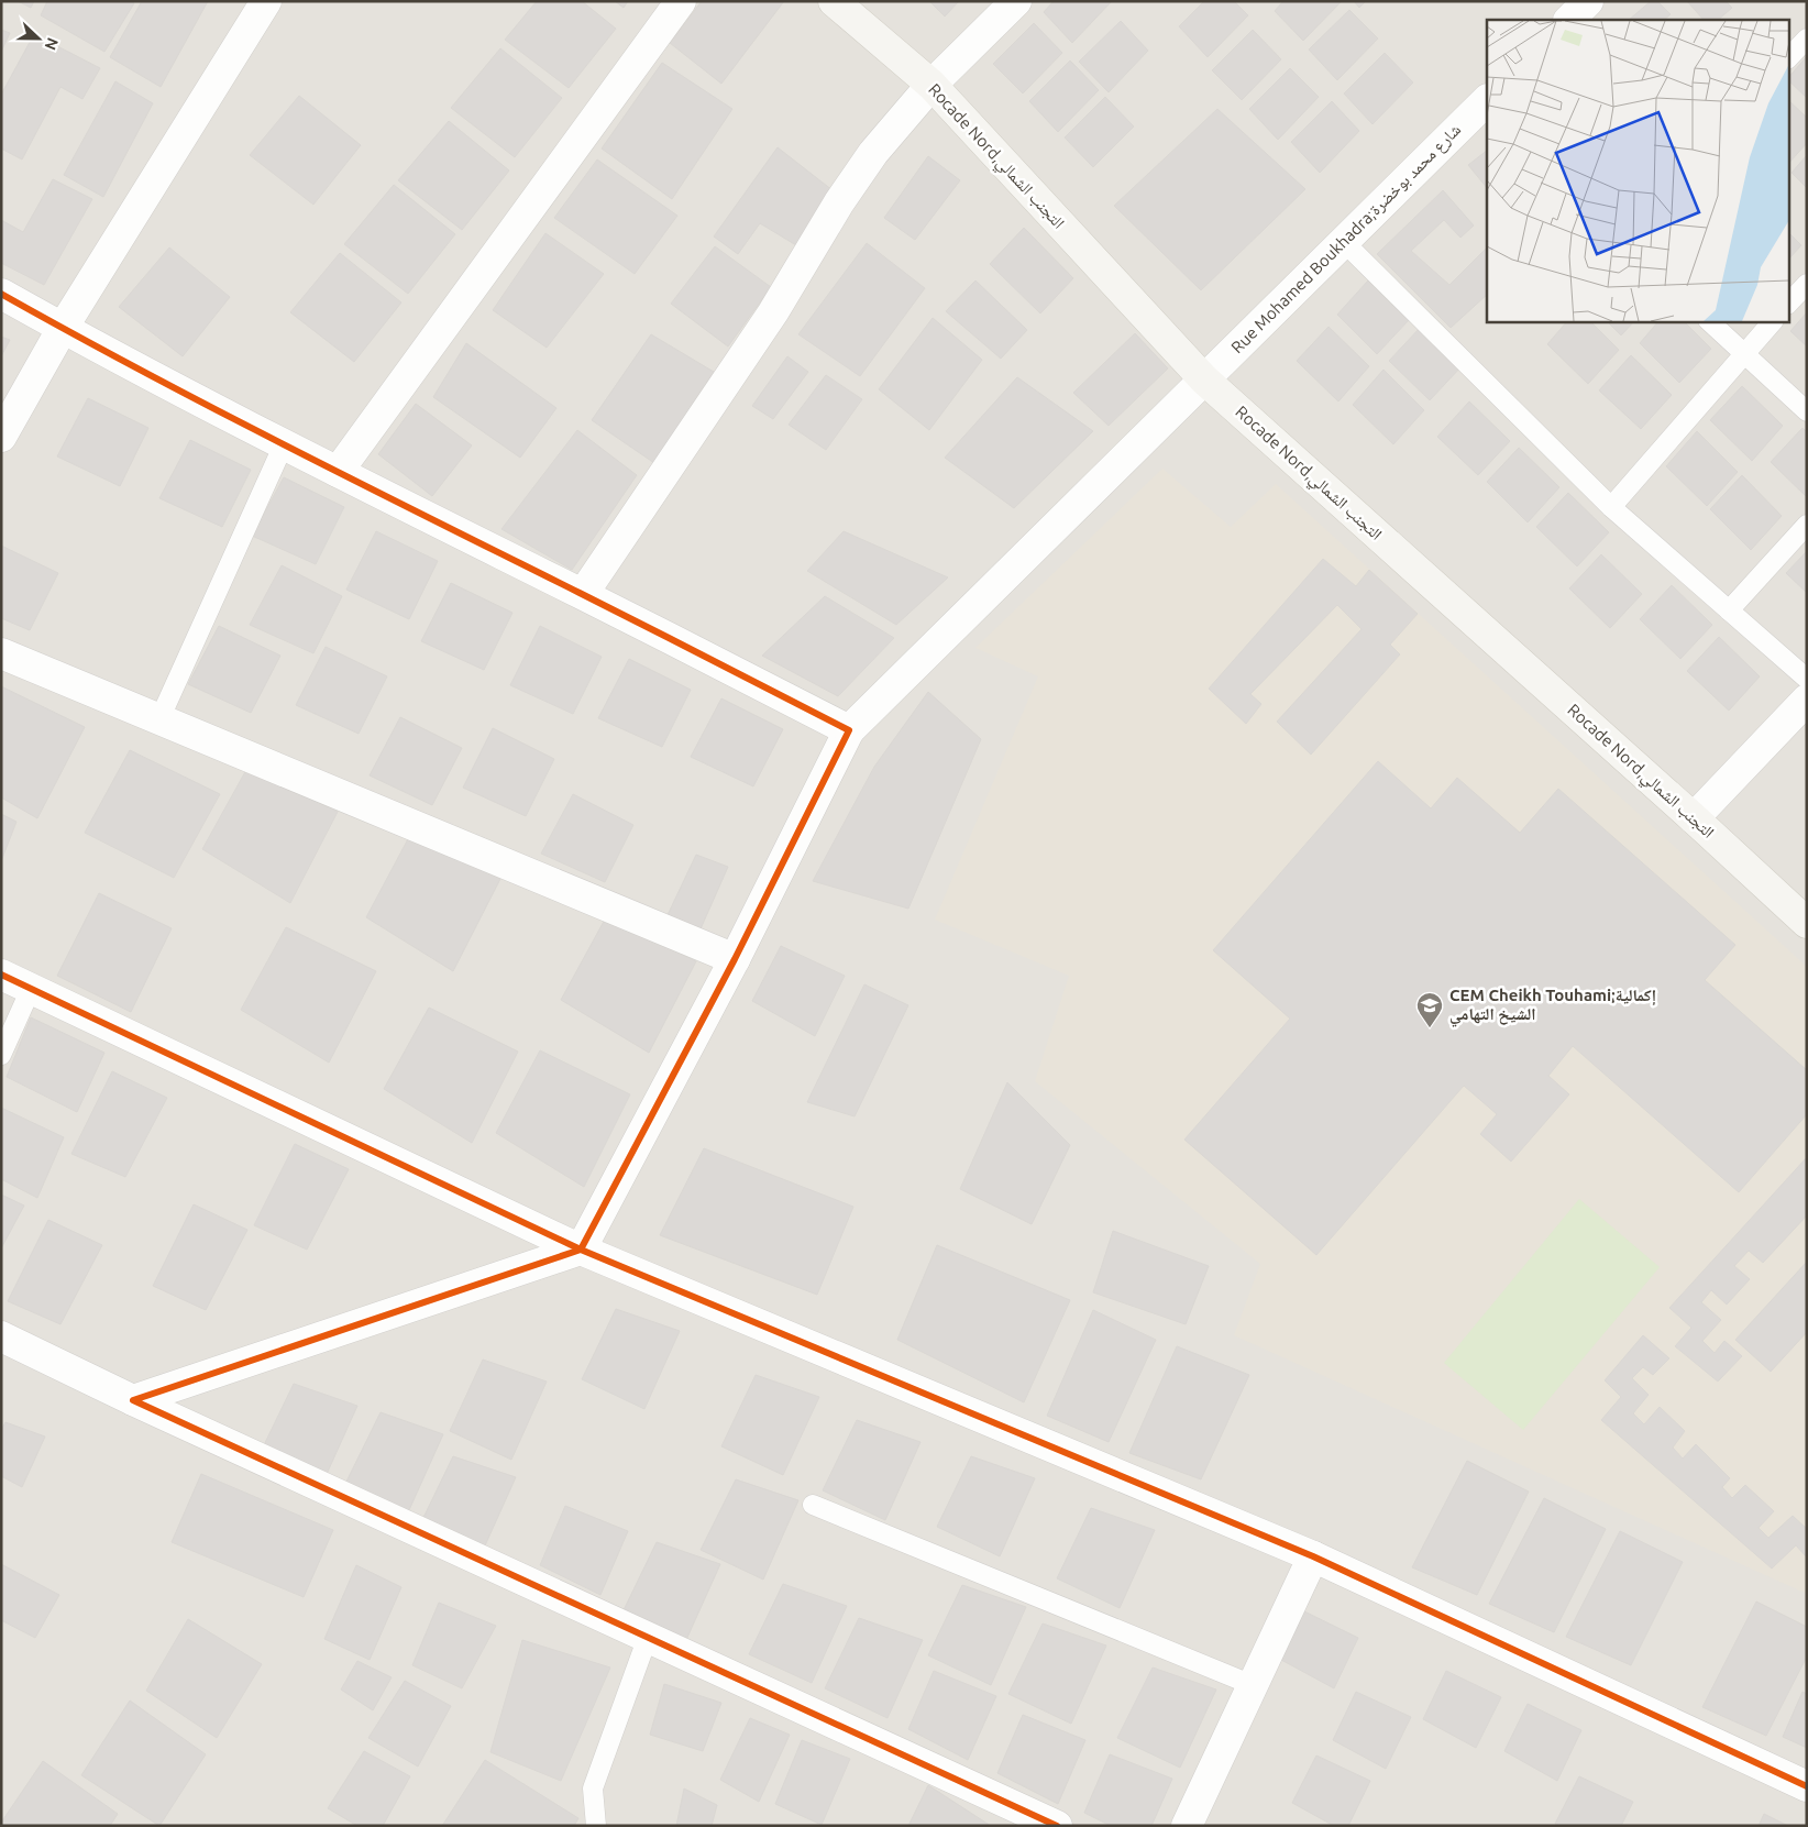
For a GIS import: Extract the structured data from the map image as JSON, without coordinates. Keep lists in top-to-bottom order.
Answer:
{
  "streets": {
    "main road": ["Rocade Nord,التجنب الشمالي"],
    "street": ["Rue Mohamed Boukhadra;شارع محمد بوخضرة"]
  },
  "crossings": [
    ["Rocade Nord,التجنب الشمالي", "Rue Mohamed Boukhadra;شارع محمد بوخضرة"]
  ],
  "places": {
    "school or university": ["CEM Cheikh Touhami;إكمالية الشيخ التهامي"]
  },
  "north": "right"
}
